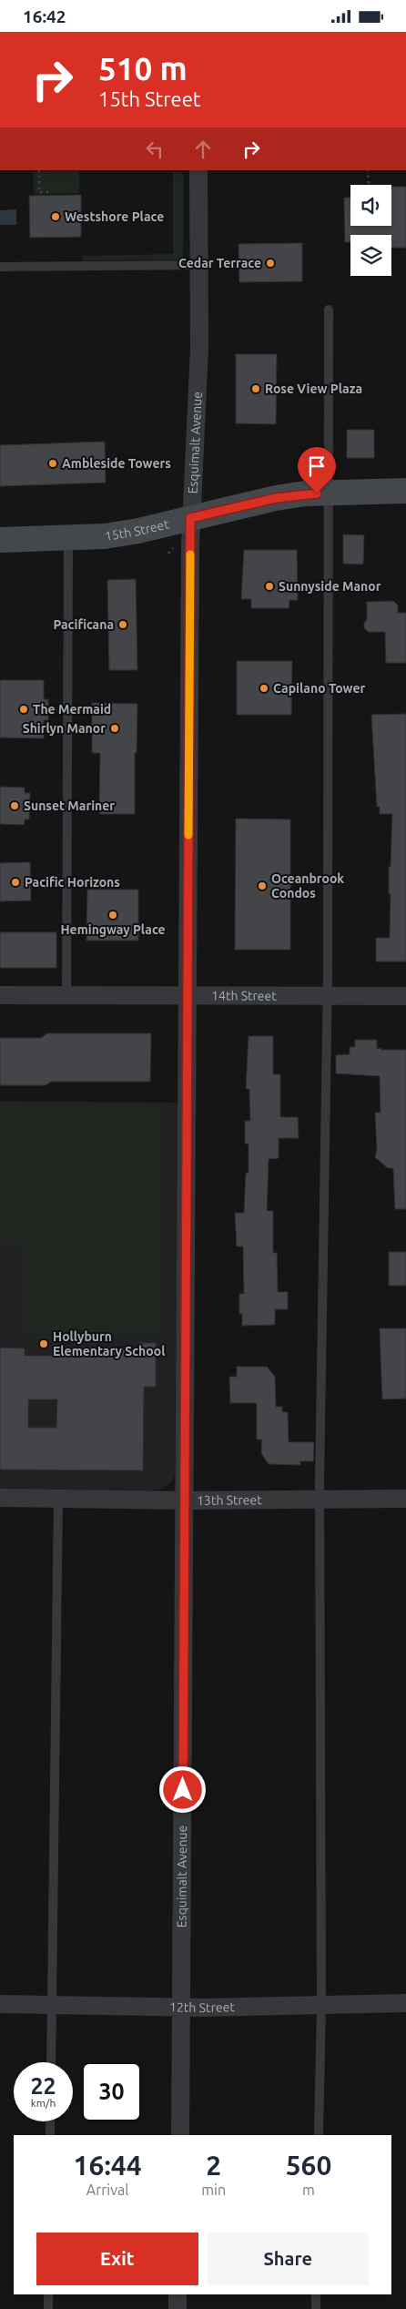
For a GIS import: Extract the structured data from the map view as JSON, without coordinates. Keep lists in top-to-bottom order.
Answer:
{
  "streets": {
    "main road": ["15th Street"],
    "street": [
      "Esquimalt Avenue",
      "14th Street",
      "13th Street",
      "12th Street"
    ]
  },
  "crossings": [
    ["Esquimalt Avenue", "15th Street"],
    ["Esquimalt Avenue", "14th Street"],
    ["Esquimalt Avenue", "13th Street"],
    ["Esquimalt Avenue", "12th Street"]
  ],
  "places": [
    "Westshore Place",
    "Cedar Terrace",
    "Rose View Plaza",
    "Ambleside Towers",
    "Sunnyside Manor",
    "Pacificana",
    "Capilano Tower",
    "The Mermaid",
    "Shirlyn Manor",
    "Sunset Mariner",
    "Pacific Horizons",
    "Oceanbrook Condos",
    "Hemingway Place",
    "Hollyburn Elementary School"
  ],
  "page": {
    "status": "16:42",
    "turn": ["510 m", "15th Street"],
    "speed": "22 km/h",
    "limit": "30",
    "eta": [
      "16:44",
      "Arrival",
      "2",
      "min",
      "560",
      "m"
    ],
    "buttons": ["Exit", "Share"]
  }
}
